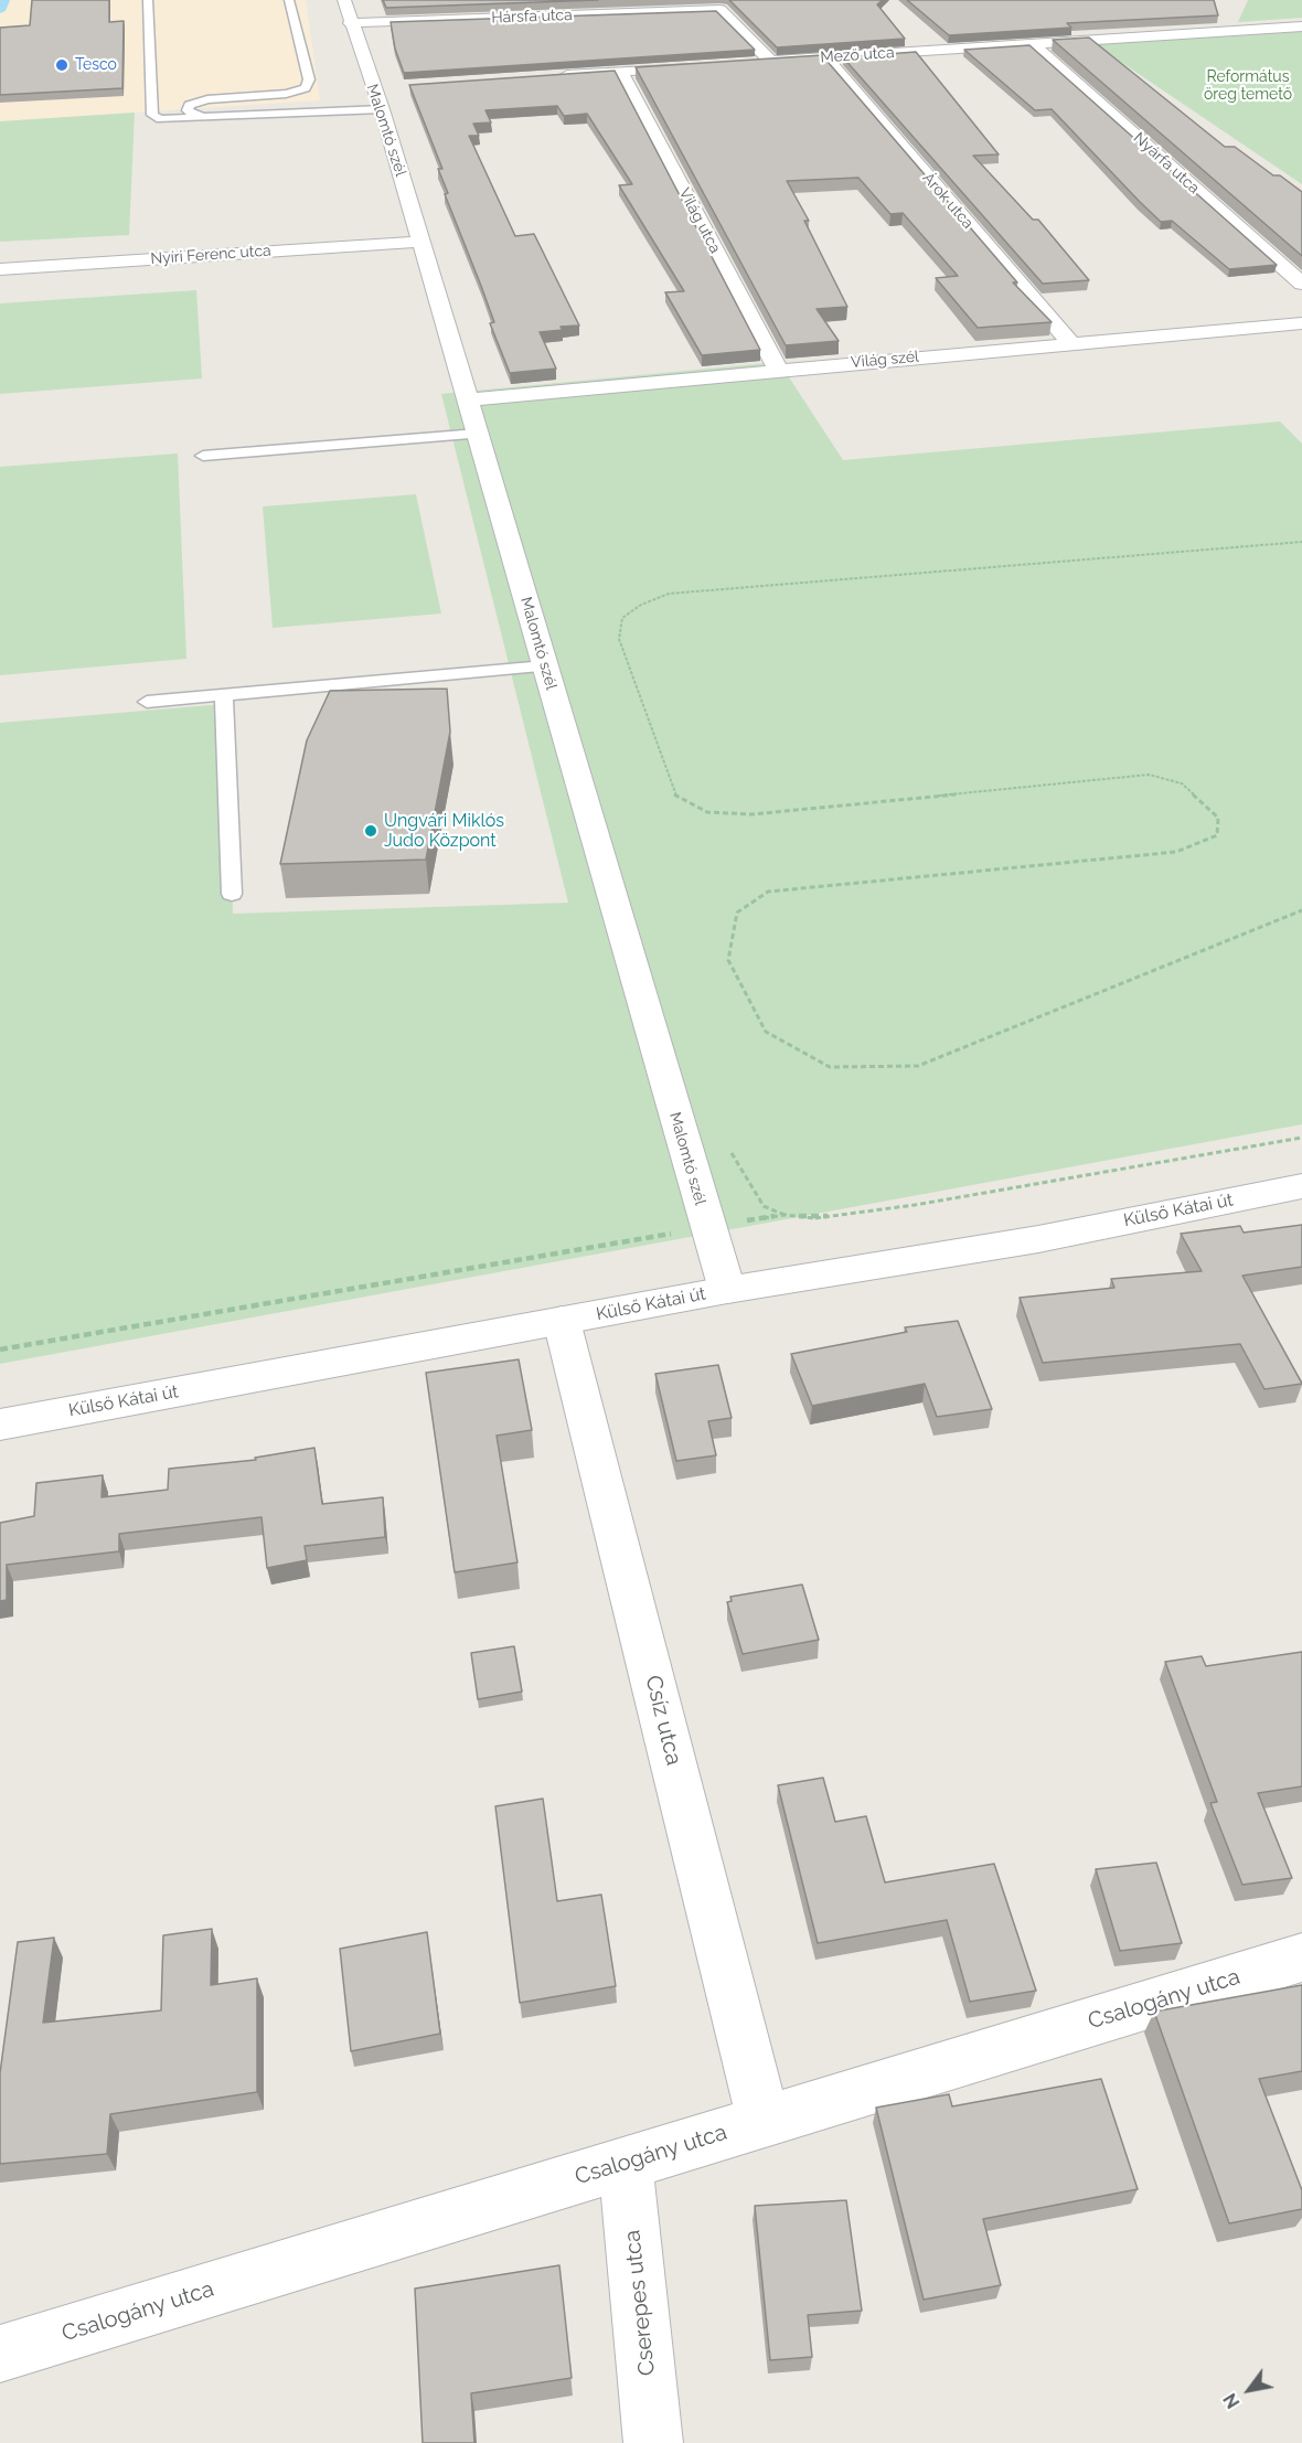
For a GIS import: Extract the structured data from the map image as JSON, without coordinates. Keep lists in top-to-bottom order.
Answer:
{
  "streets": {
    "street": [
      "Hársfa utca",
      "Mező utca",
      "Malomtó szél",
      "Nyárfa utca",
      "Árok utca",
      "Világ utca",
      "Nyíri Ferenc utca",
      "Világ szél",
      "Külső Kátai út",
      "Csíz utca",
      "Csalogány utca",
      "Cserepes utca"
    ]
  },
  "crossings": [
    ["Hársfa utca", "Mező utca"],
    ["Hársfa utca", "Malomtó szél"],
    ["Mező utca", "Nyárfa utca"],
    ["Mező utca", "Árok utca"],
    ["Malomtó szél", "Nyíri Ferenc utca"],
    ["Malomtó szél", "Világ szél"],
    ["Malomtó szél", "Külső Kátai út"],
    ["Árok utca", "Világ szél"],
    ["Világ utca", "Világ szél"],
    ["Külső Kátai út", "Csíz utca"],
    ["Csíz utca", "Csalogány utca"],
    ["Csalogány utca", "Cserepes utca"]
  ],
  "parks": ["Református öreg temető"],
  "places": ["Tesco", "Ungvári Miklós Judo Központ"],
  "north": "bottom left"
}
